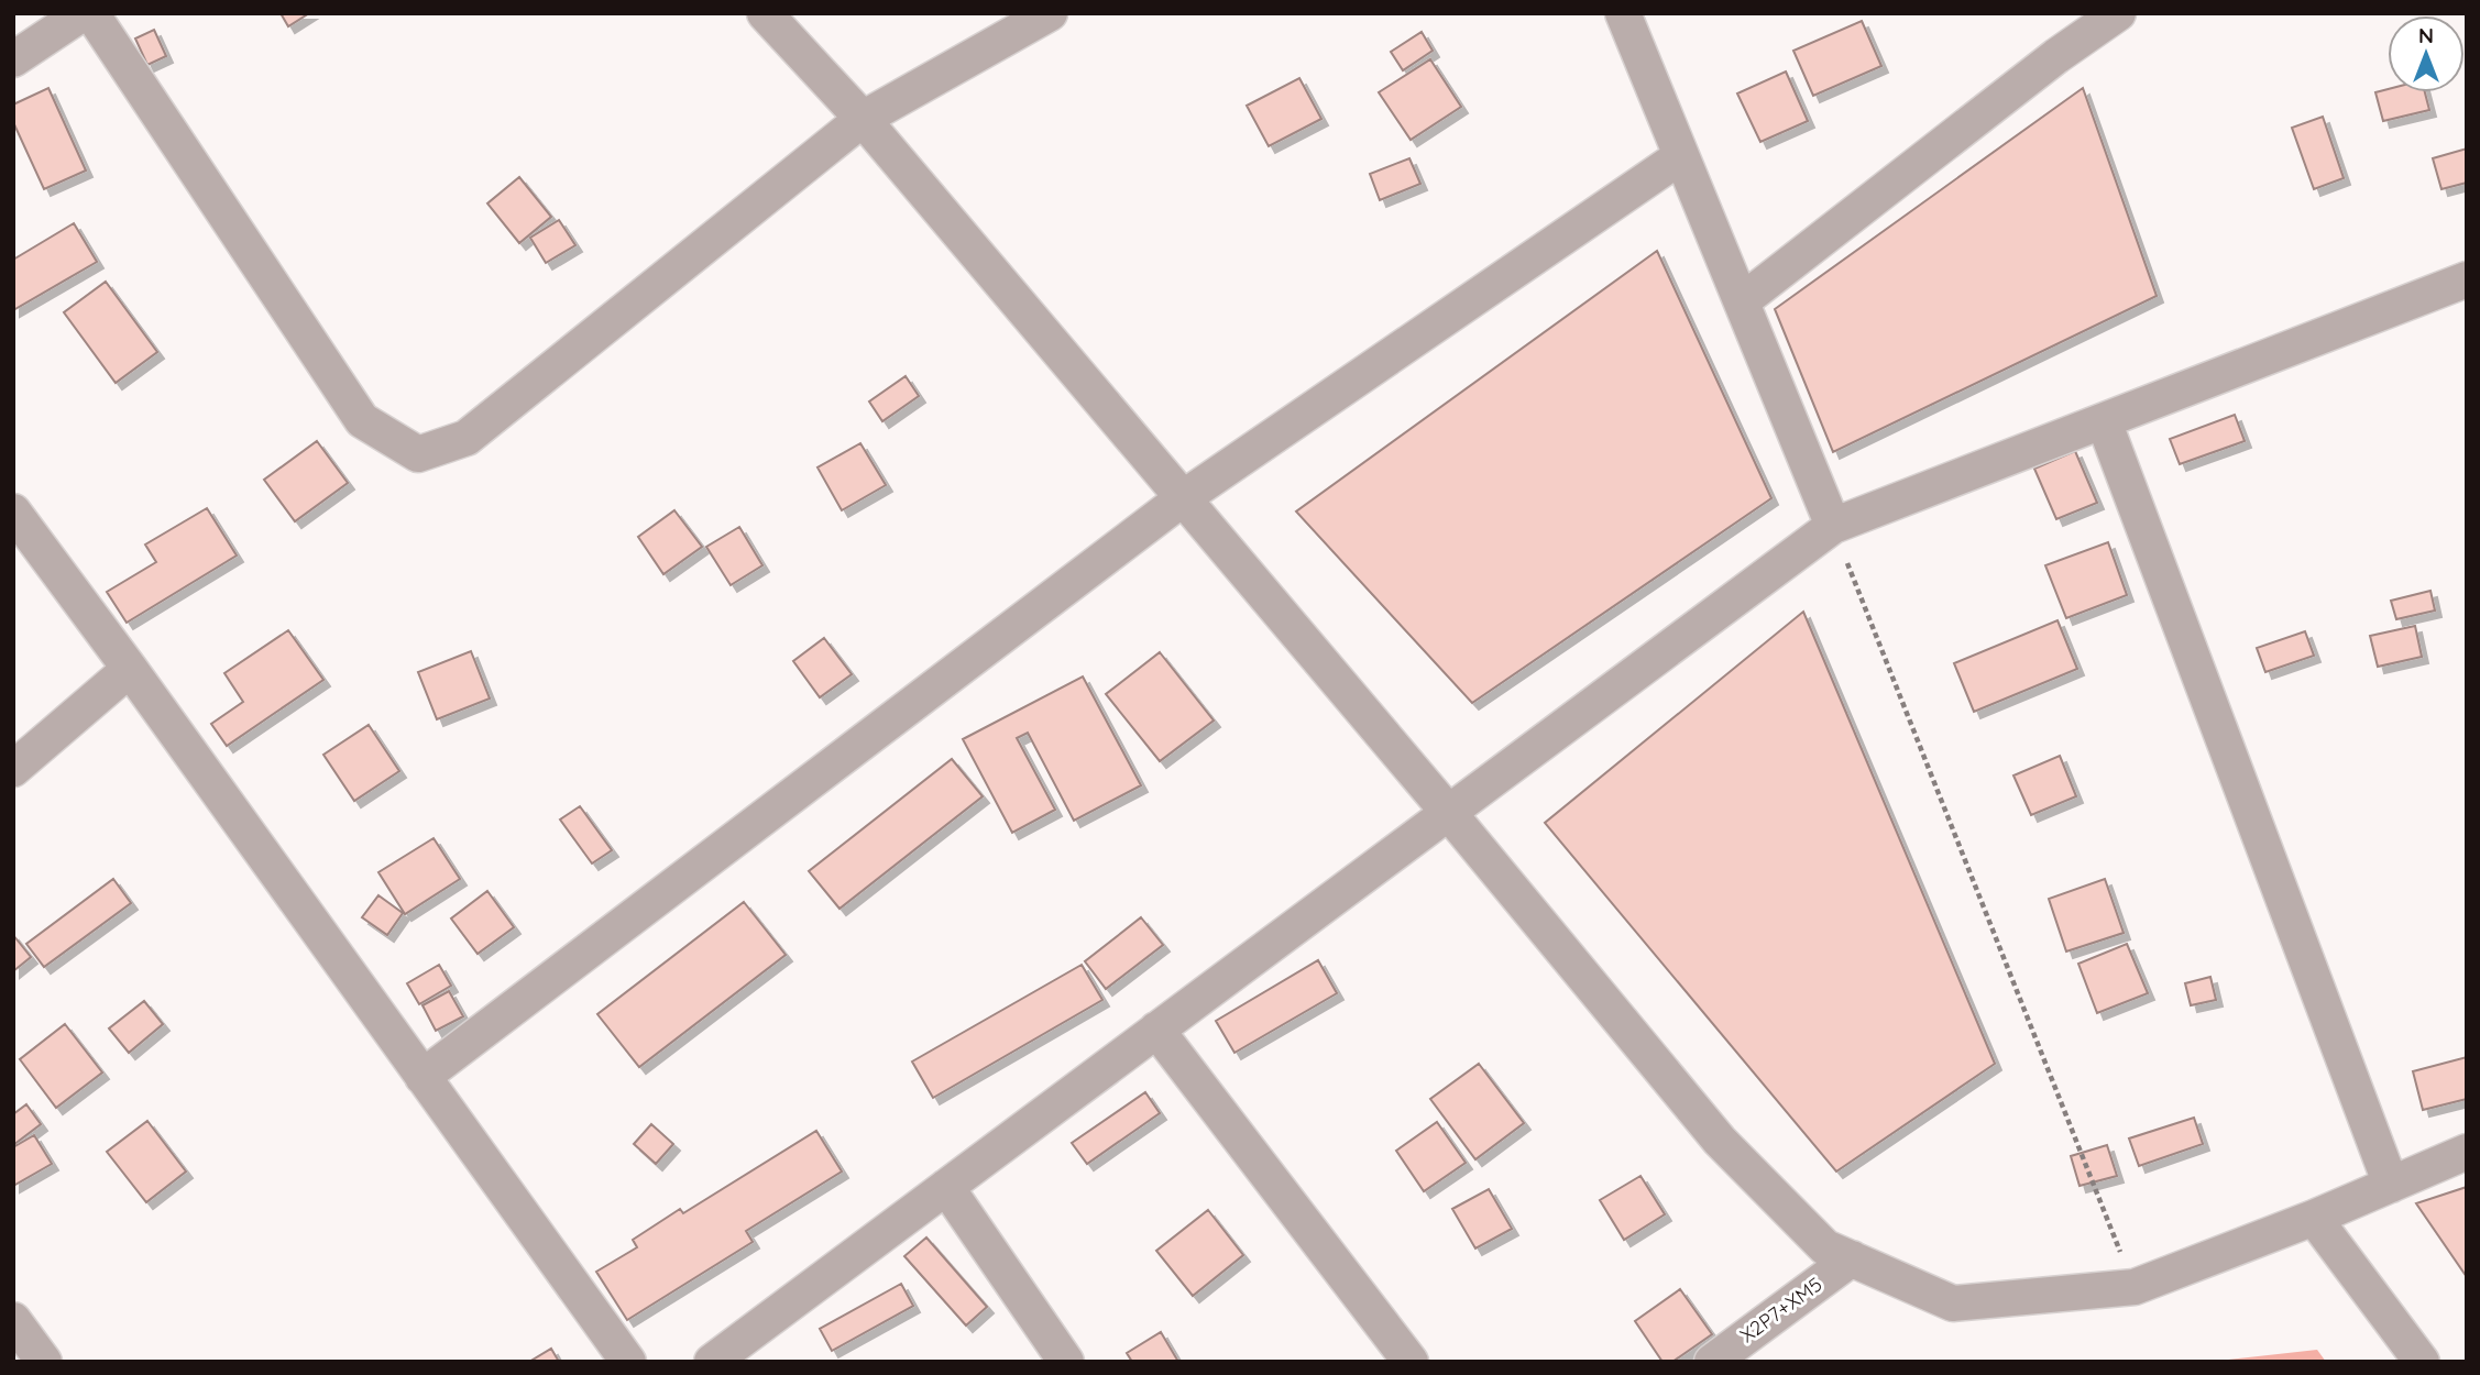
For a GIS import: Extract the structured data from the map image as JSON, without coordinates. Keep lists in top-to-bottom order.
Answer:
{
  "streets": {
    "street": ["X2P7+XM5"]
  },
  "north": "top"
}
